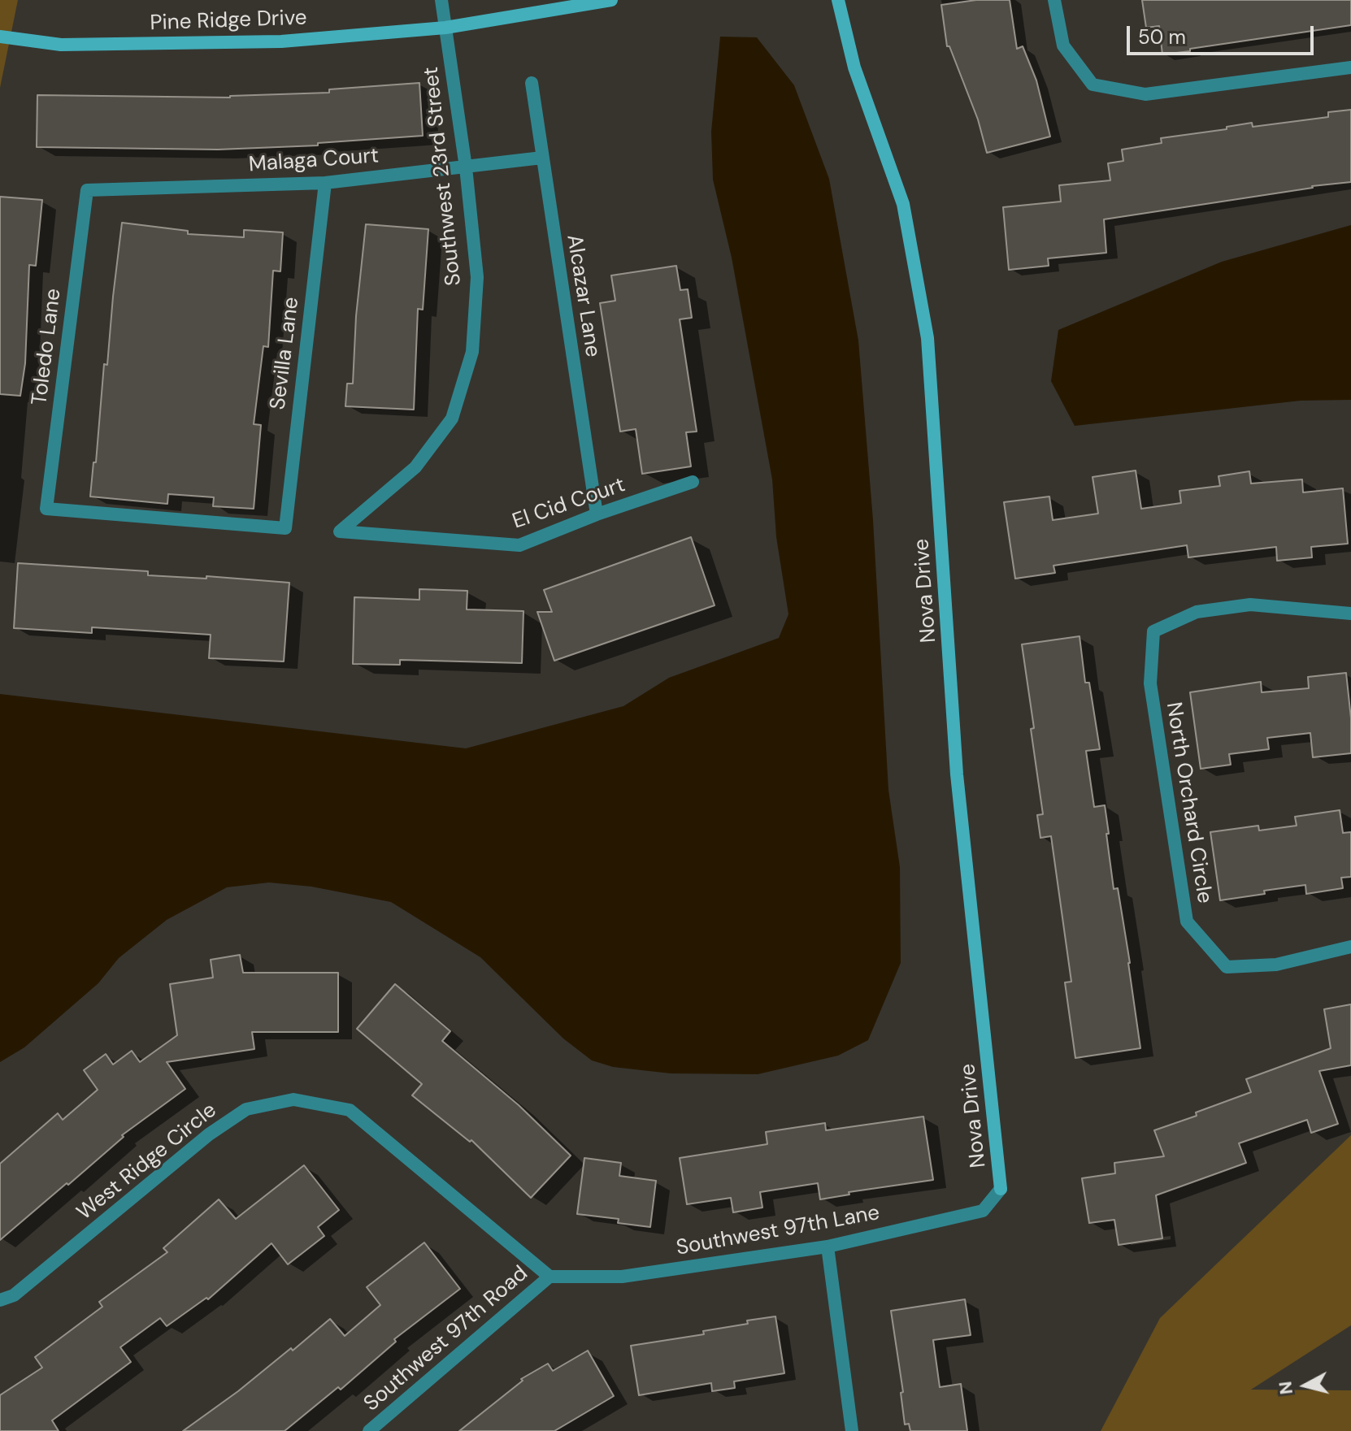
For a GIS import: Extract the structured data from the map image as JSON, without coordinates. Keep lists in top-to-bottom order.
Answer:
{
  "streets": {
    "street": [
      "Pine Ridge Drive",
      "Malaga Court",
      "Southwest 23rd Street",
      "Alcazar Lane",
      "Toledo Lane",
      "Sevilla Lane",
      "El Cid Court",
      "Nova Drive",
      "North Orchard Circle",
      "West Ridge Circle",
      "Southwest 97th Lane",
      "Southwest 97th Road"
    ]
  },
  "crossings": [
    ["Pine Ridge Drive", "Southwest 23rd Street"],
    ["Malaga Court", "Southwest 23rd Street"],
    ["Malaga Court", "Alcazar Lane"],
    ["Malaga Court", "Toledo Lane"],
    ["Malaga Court", "Sevilla Lane"],
    ["Southwest 23rd Street", "El Cid Court"],
    ["Alcazar Lane", "El Cid Court"],
    ["Toledo Lane", "Sevilla Lane"],
    ["Nova Drive", "Southwest 97th Lane"],
    ["West Ridge Circle", "Southwest 97th Lane"],
    ["West Ridge Circle", "Southwest 97th Road"],
    ["Southwest 97th Lane", "Southwest 97th Road"]
  ],
  "scale_bar": "50 m",
  "north": "left"
}
